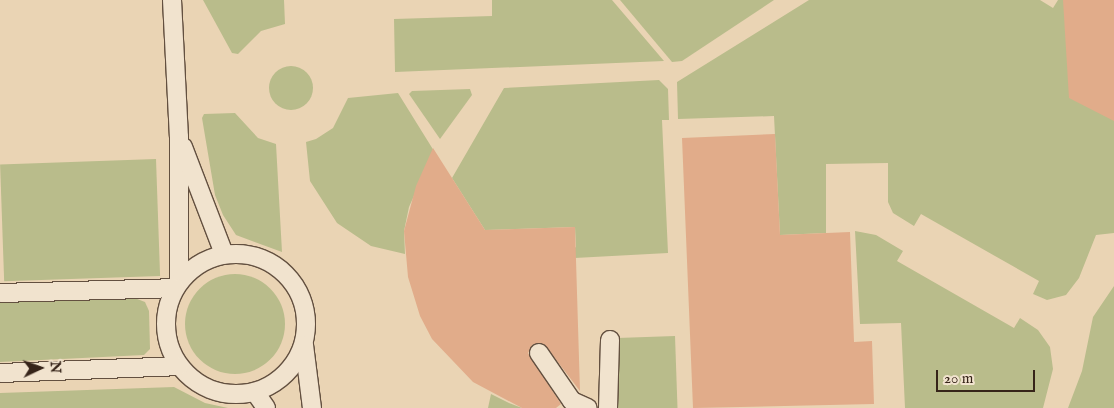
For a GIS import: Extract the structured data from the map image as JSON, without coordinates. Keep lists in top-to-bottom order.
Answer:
{
  "scale_bar": "20 m",
  "north": "right"
}
